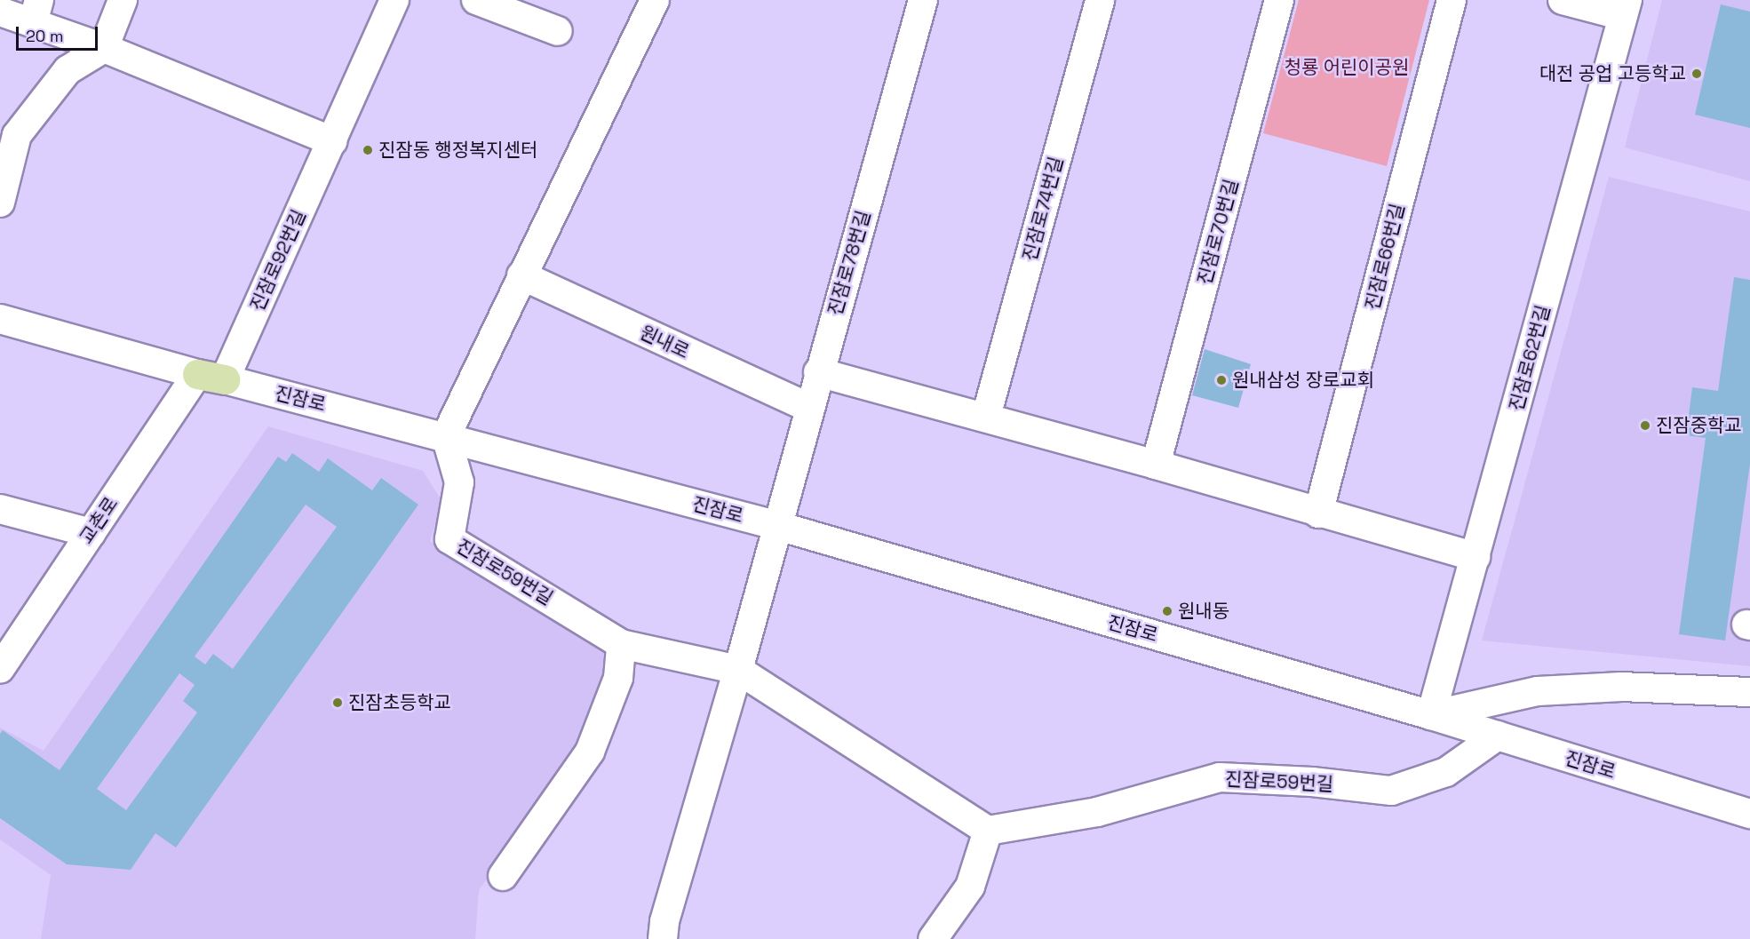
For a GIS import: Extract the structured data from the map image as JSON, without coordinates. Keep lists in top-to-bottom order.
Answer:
{
  "streets": {
    "street": [
      "진잠로74번길",
      "진잠로70번길",
      "진잠로66번길",
      "진잠로92번길",
      "진잠로78번길",
      "원내로",
      "진잠로62번길",
      "진잠로",
      "교촌로",
      "진잠로59번길"
    ]
  },
  "crossings": [
    ["진잠로92번길", "진잠로"],
    ["진잠로92번길", "교촌로"],
    ["진잠로78번길", "원내로"],
    ["진잠로78번길", "진잠로"],
    ["진잠로78번길", "진잠로59번길"],
    ["진잠로62번길", "진잠로"],
    ["진잠로", "교촌로"],
    ["진잠로", "진잠로59번길"]
  ],
  "parks": ["청룡 어린이공원"],
  "places": [
    "대전 공업 고등학교",
    "진잠동 행정복지센터",
    "원내삼성 장로교회",
    "진잠중학교",
    "원내동",
    "진잠초등학교"
  ],
  "scale_bar": "20 m"
}
